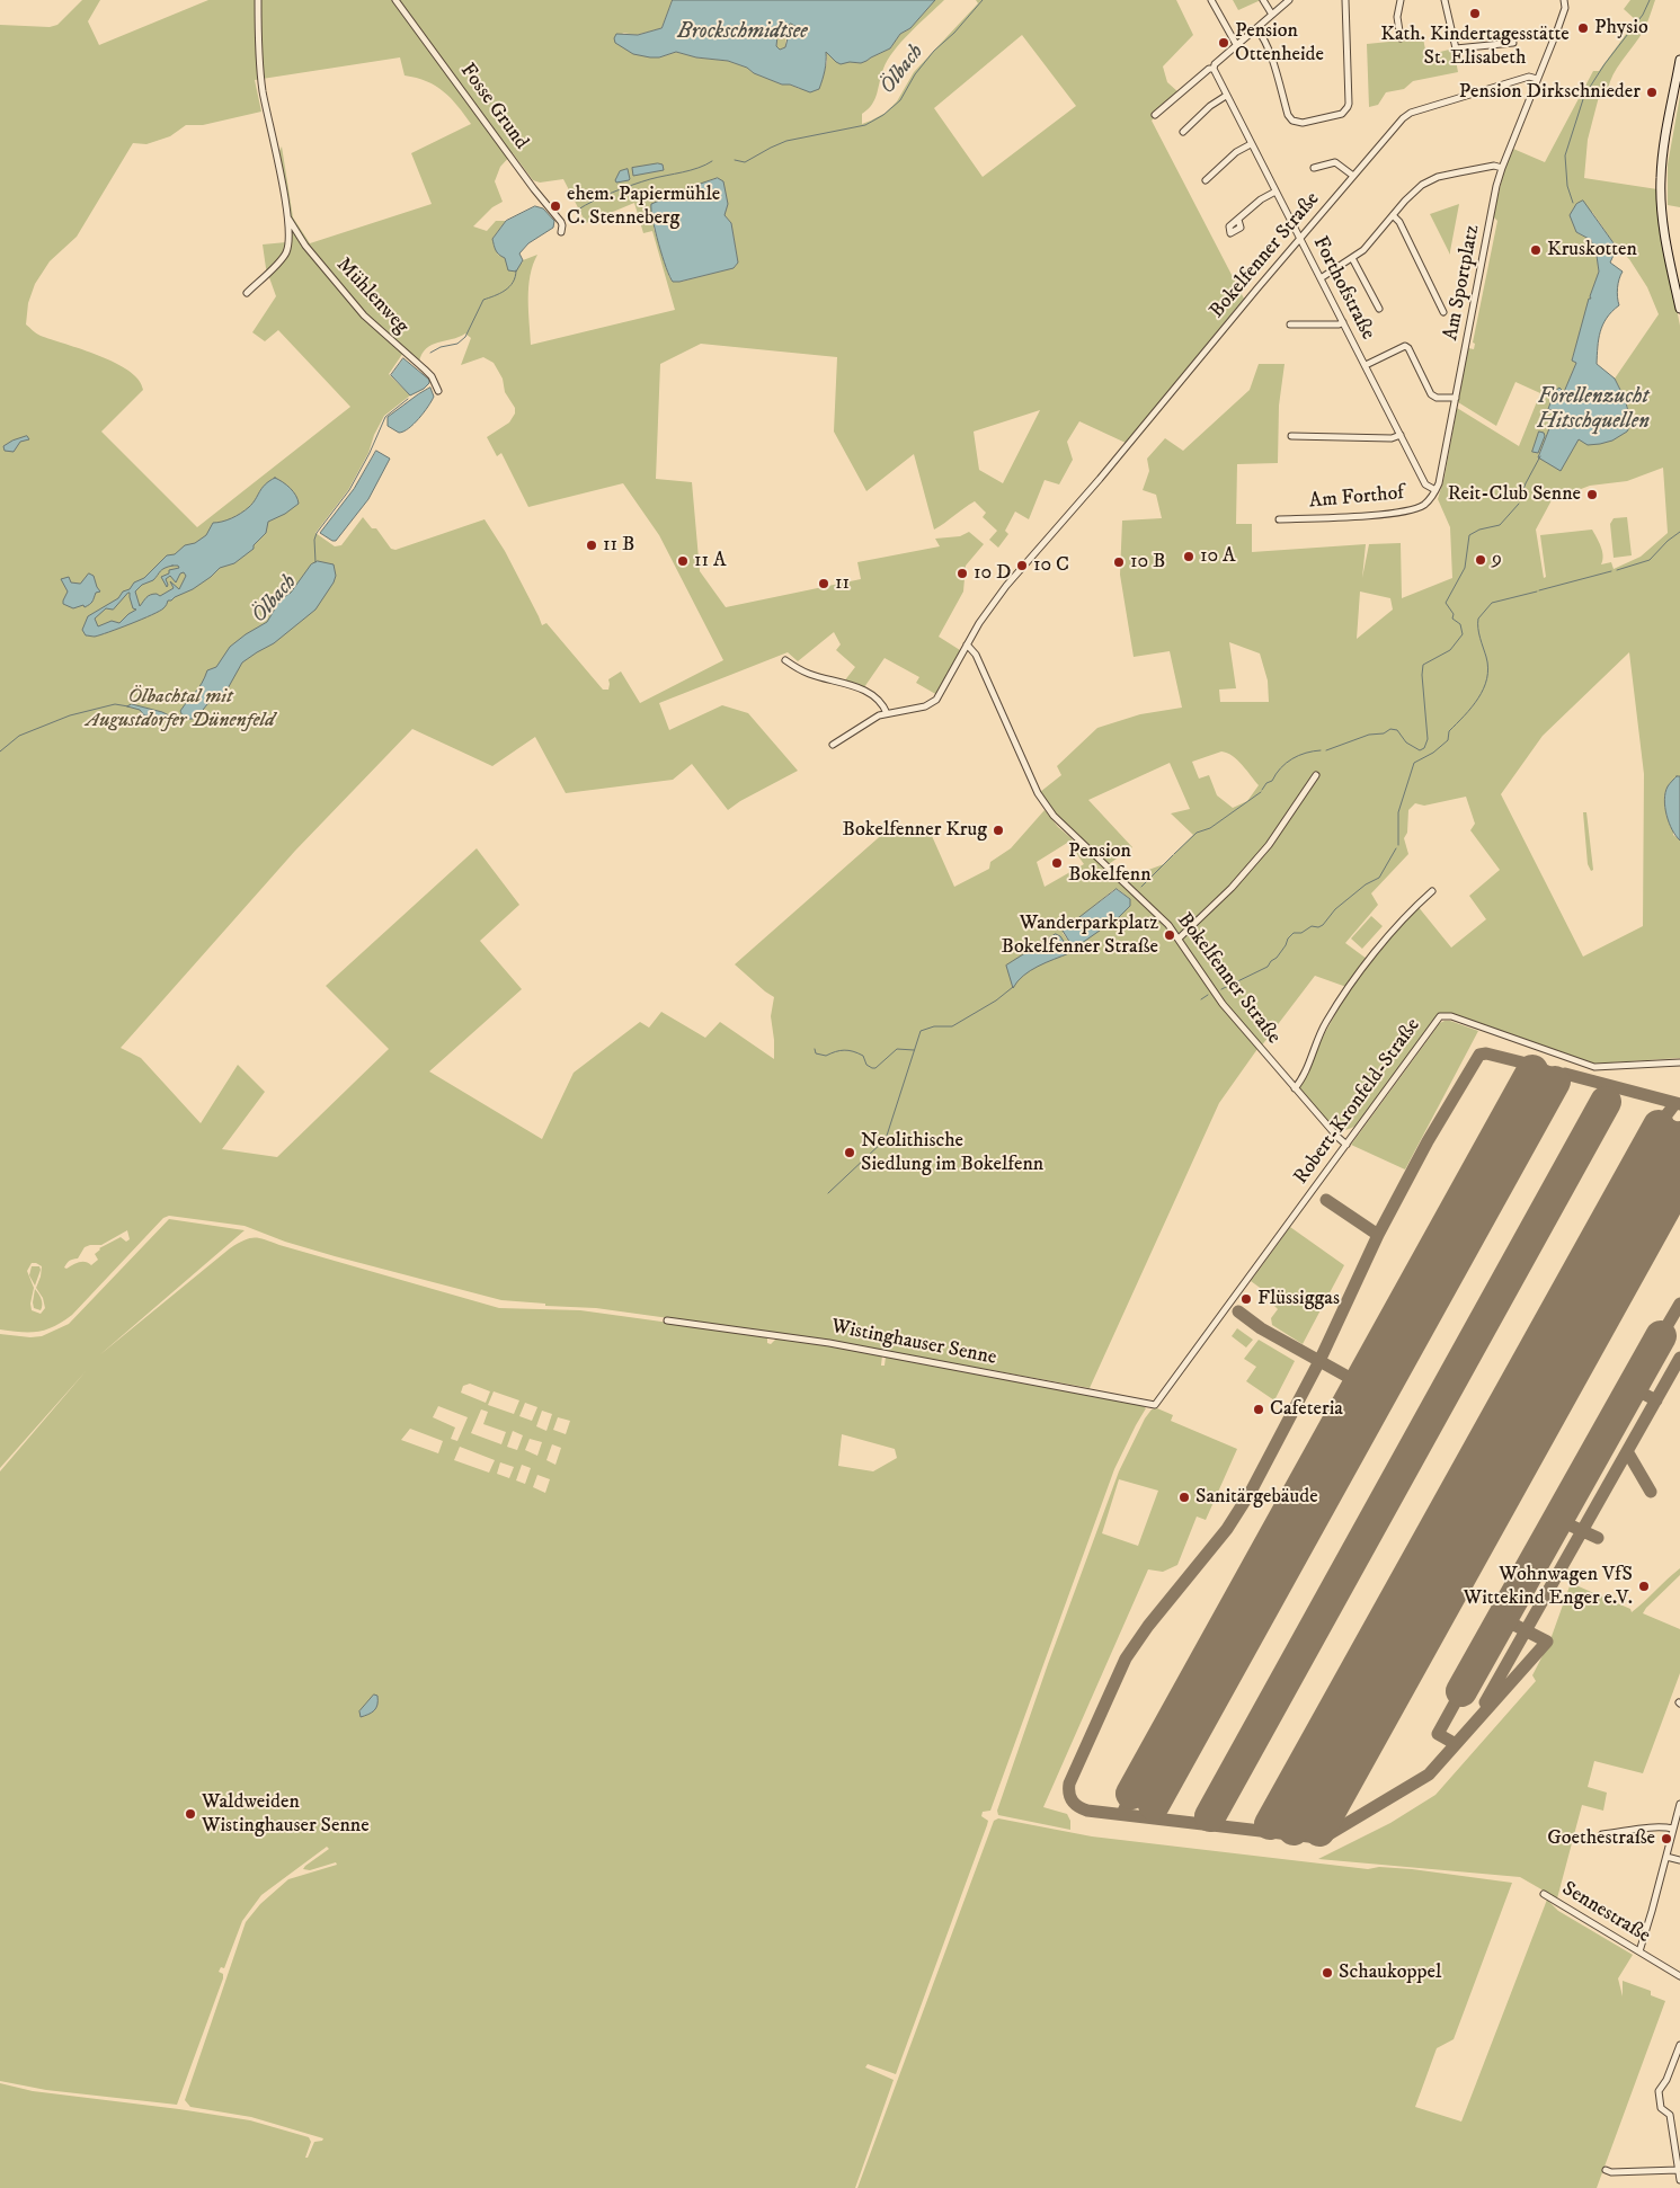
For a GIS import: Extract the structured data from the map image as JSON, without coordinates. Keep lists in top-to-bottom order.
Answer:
{
  "streets": {
    "street": [
      "Fosse Grund",
      "Bokelfenner Straße",
      "Am Sportplatz",
      "Forthofstraße",
      "Mühlenweg",
      "Am Forthof",
      "Robert-Kronfeld-Straße",
      "Wistinghauser Senne",
      "Sennestraße"
    ]
  },
  "crossings": [
    ["Bokelfenner Straße", "Am Sportplatz"],
    ["Bokelfenner Straße", "Forthofstraße"],
    ["Bokelfenner Straße", "Robert-Kronfeld-Straße"],
    ["Am Sportplatz", "Forthofstraße"],
    ["Am Sportplatz", "Am Forthof"],
    ["Forthofstraße", "Am Forthof"],
    ["Robert-Kronfeld-Straße", "Wistinghauser Senne"]
  ],
  "water": ["Brockschmidtsee", "Ölbach", "Forellenzucht Hitschquellen"],
  "parks": ["Ölbachtal mit Augustdorfer Dünenfeld"],
  "places": [
    "Kath. Kindertagesstätte St. Elisabeth",
    "Physio",
    "Pension Ottenheide",
    "Pension Dirkschnieder",
    "ehem. Papiermühle C. Stenneberg",
    "Kruskotten",
    "Reit-Club Senne",
    "11 B",
    "10 A",
    "9",
    "11 A",
    "10 B",
    "10 C",
    "10 D",
    "11",
    "Bokelfenner Krug",
    "Pension Bokelfenn",
    "Wanderparkplatz Bokelfenner Straße",
    "Neolithische Siedlung im Bokelfenn",
    "Flüssiggas",
    "Cafeteria",
    "Sanitärgebäude",
    "Wohnwagen VfS Wittekind Enger e.V.",
    "Waldweiden Wistinghauser Senne",
    "Goethestraße",
    "Schaukoppel"
  ]
}
